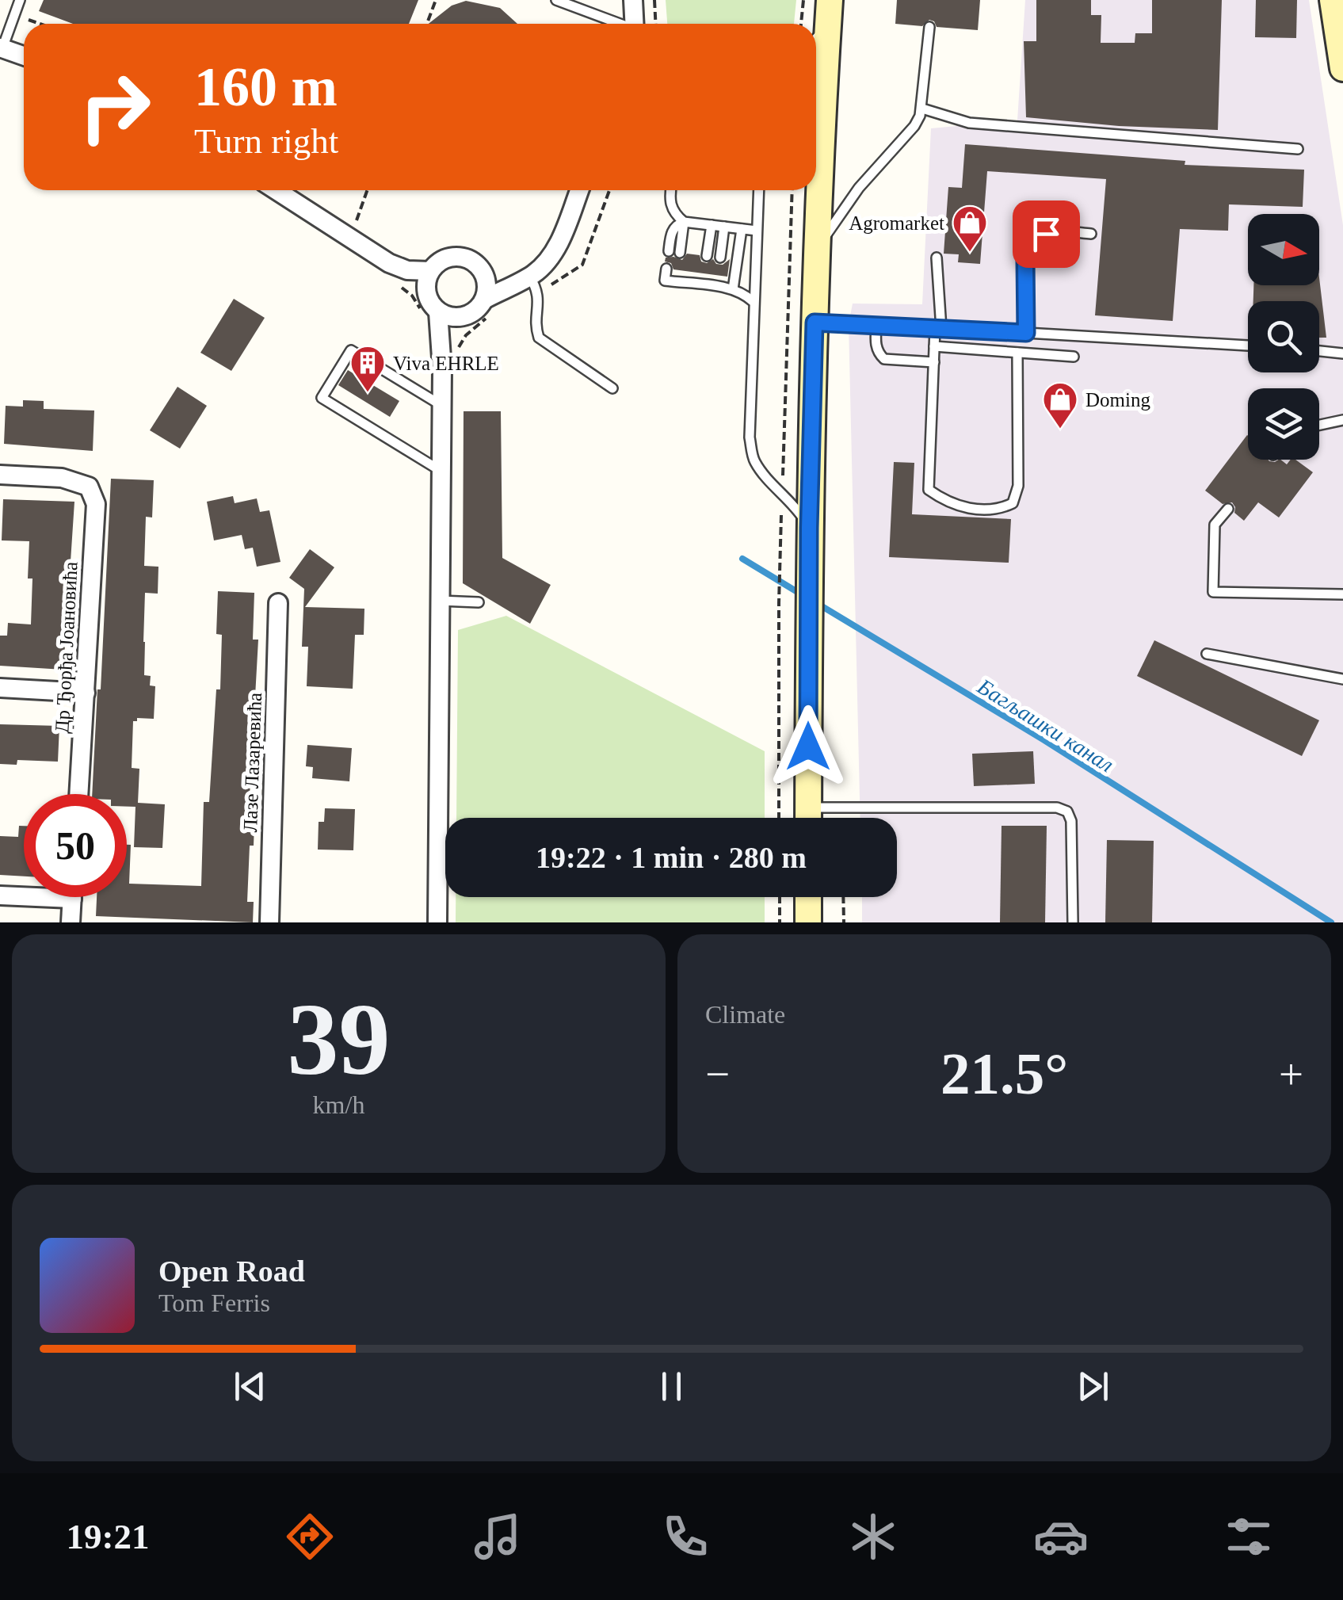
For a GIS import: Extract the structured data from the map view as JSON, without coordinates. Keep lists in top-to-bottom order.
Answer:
{
  "streets": {
    "street": ["Др Ђорђа Јоановића", "Лазе Лазаревића"]
  },
  "water": ["Багљашки канал"],
  "places": {
    "shop": ["Agromarket", "Doming"],
    "building": ["Viva EHRLE"]
  },
  "north": "right",
  "page": {
    "turn": ["160 m", "Turn right"],
    "limit": "50",
    "trip": "19:22 · 1 min · 280 m",
    "tile": [
      ["39", "km/h"],
      "Climate"
    ],
    "heat": ["−", "21.5°", "+"],
    "song": ["Open Road", "Tom Ferris"],
    "tabs": "19:21"
  }
}
